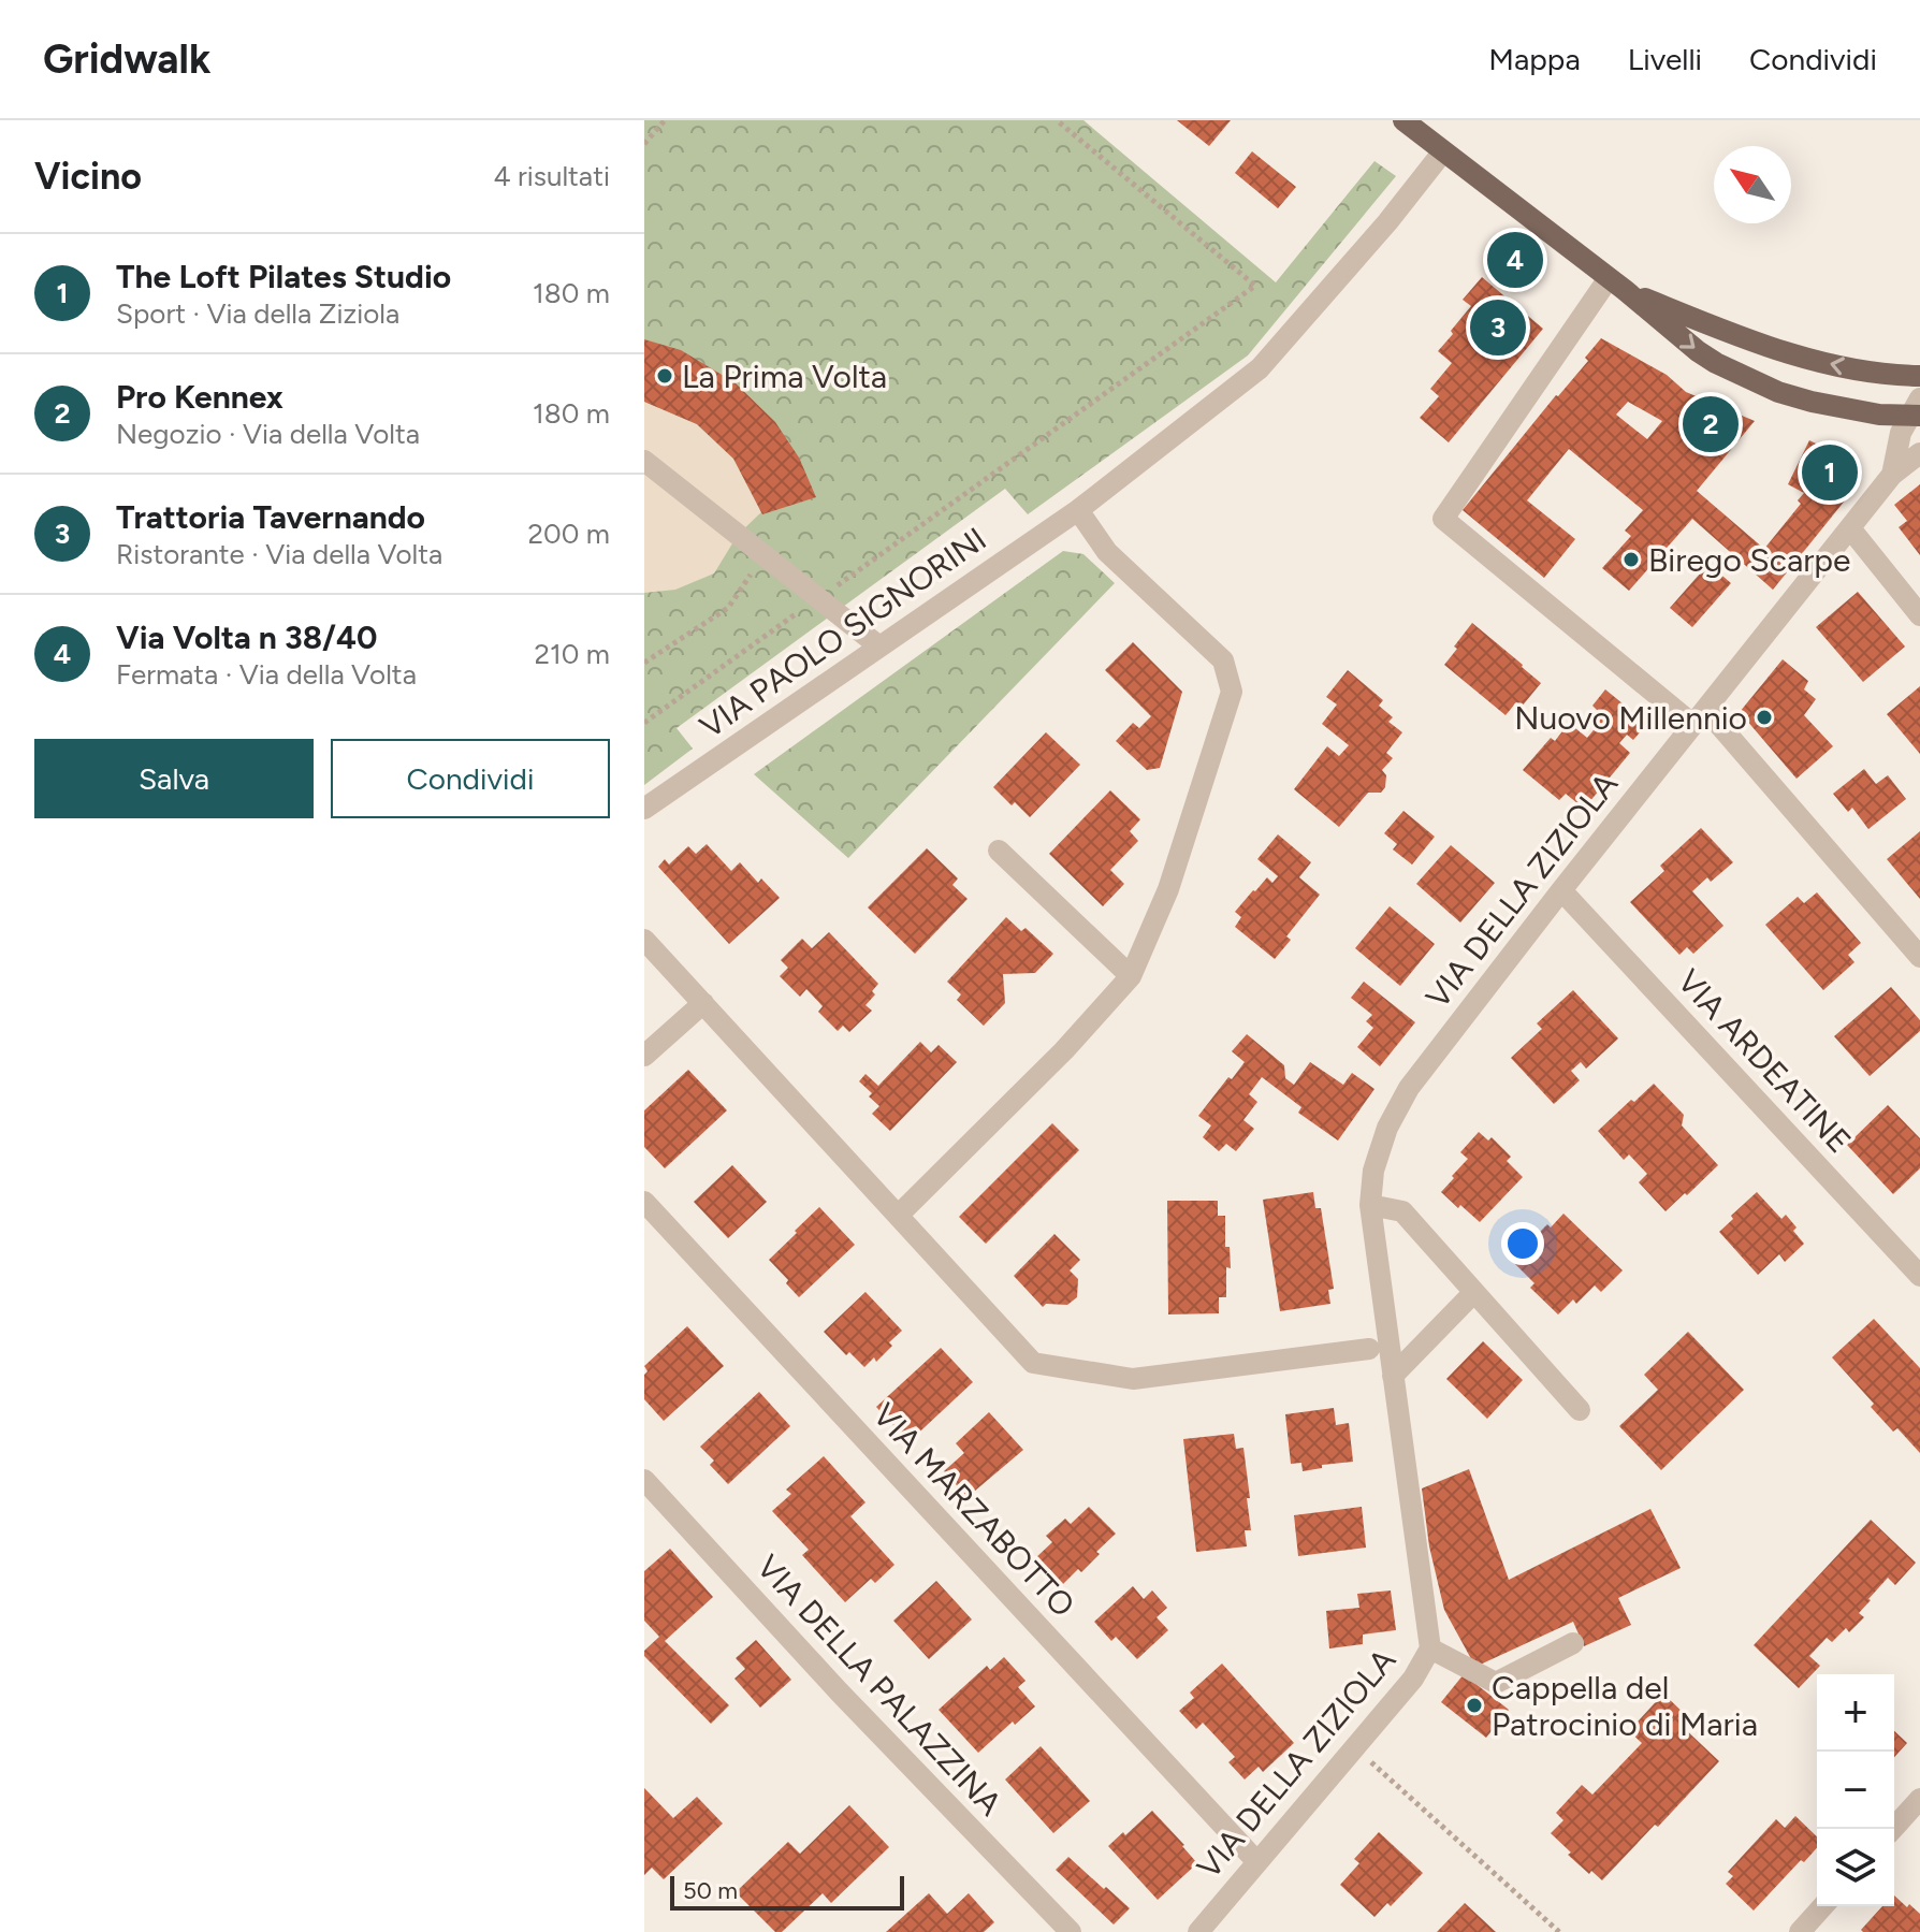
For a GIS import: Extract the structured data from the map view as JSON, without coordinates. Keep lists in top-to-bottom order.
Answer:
{
  "streets": {
    "street": [
      "VIA PAOLO SIGNORINI",
      "VIA DELLA ZIZIOLA",
      "VIA ARDEATINE",
      "VIA MARZABOTTO",
      "VIA DELLA PALAZZINA"
    ]
  },
  "crossings": [
    ["VIA DELLA ZIZIOLA", "VIA ARDEATINE"],
    ["VIA DELLA ZIZIOLA", "VIA MARZABOTTO"]
  ],
  "places": [
    "La Prima Volta",
    "Birego Scarpe",
    "Nuovo Millennio",
    "Cappella del Patrocinio di Maria"
  ],
  "scale_bar": "50 m",
  "north": "top left",
  "page": {
    "header": "Gridwalk",
    "nav": ["Mappa", "Livelli", "Condividi"],
    "heading": ["Vicino", "4 risultati"],
    "pins": [
      "4",
      "3",
      "2",
      "1"
    ],
    "list": [
      {
        "mark": "1",
        "name": "The Loft Pilates Studio",
        "note": "Sport · Via della Ziziola",
        "value": "180 m"
      },
      {
        "mark": "2",
        "name": "Pro Kennex",
        "note": "Negozio · Via della Volta",
        "value": "180 m"
      },
      {
        "mark": "3",
        "name": "Trattoria Tavernando",
        "note": "Ristorante · Via della Volta",
        "value": "200 m"
      },
      {
        "mark": "4",
        "name": "Via Volta n 38/40",
        "note": "Fermata · Via della Volta",
        "value": "210 m"
      }
    ],
    "buttons": ["Salva", "Condividi"],
    "map_buttons": ["+", "−"],
    "scale": "50 m"
  }
}
